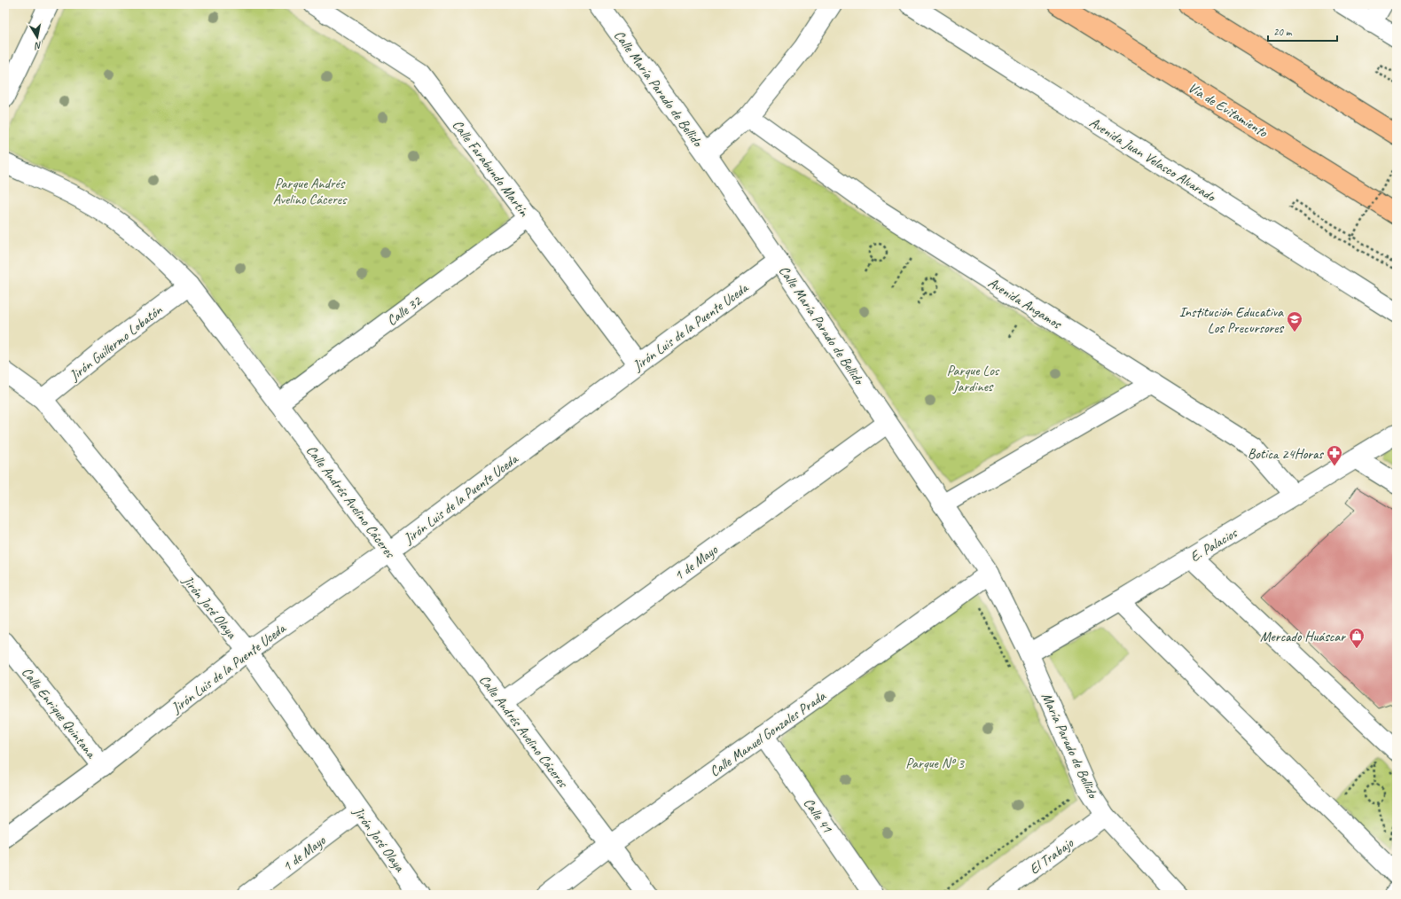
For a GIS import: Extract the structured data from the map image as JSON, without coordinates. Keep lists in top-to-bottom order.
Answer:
{
  "streets": {
    "highway": ["Vía de Evitamiento"],
    "street": [
      "Calle María Parado de Bellido",
      "Avenida Juan Velasco Alvarado",
      "Calle Farabundo Martín",
      "Avenida Angamos",
      "Calle 32",
      "Jirón Luis de la Puente Uceda",
      "Jirón Guillermo Lobatón",
      "Calle Andrés Avelino Cáceres",
      "E. Palacios",
      "1 de Mayo",
      "Jirón José Olaya",
      "Calle Enrique Quintana",
      "Calle Manuel Gonzales Prada",
      "María Parado de Bellido",
      "Calle 41",
      "El Trabajo"
    ]
  },
  "crossings": [
    ["Calle María Parado de Bellido", "Jirón Luis de la Puente Uceda"],
    ["Calle María Parado de Bellido", "E. Palacios"],
    ["Calle María Parado de Bellido", "1 de Mayo"],
    ["Calle María Parado de Bellido", "Calle Manuel Gonzales Prada"],
    ["Calle María Parado de Bellido", "María Parado de Bellido"],
    ["Calle Farabundo Martín", "Calle 32"],
    ["Calle Farabundo Martín", "Jirón Luis de la Puente Uceda"],
    ["Avenida Angamos", "E. Palacios"],
    ["Calle 32", "Calle Andrés Avelino Cáceres"],
    ["Jirón Luis de la Puente Uceda", "Calle Andrés Avelino Cáceres"],
    ["Jirón Luis de la Puente Uceda", "Jirón José Olaya"],
    ["Jirón Luis de la Puente Uceda", "Calle Enrique Quintana"],
    ["Jirón Guillermo Lobatón", "Calle Andrés Avelino Cáceres"],
    ["Jirón Guillermo Lobatón", "Jirón José Olaya"],
    ["Calle Andrés Avelino Cáceres", "1 de Mayo"],
    ["Calle Andrés Avelino Cáceres", "Calle Manuel Gonzales Prada"],
    ["E. Palacios", "María Parado de Bellido"],
    ["1 de Mayo", "Jirón José Olaya"],
    ["Calle Manuel Gonzales Prada", "Calle 41"],
    ["María Parado de Bellido", "El Trabajo"]
  ],
  "parks": ["Parque Andrés Avelino Cáceres", "Parque Los Jardines", "Parque Nº 3"],
  "places": {
    "school or university": ["Institución Educativa Los Precursores"],
    "pharmacy": ["Botica 24Horas"],
    "shop": ["Mercado Huáscar"]
  },
  "scale_bar": "20 m",
  "north": "bottom"
}
